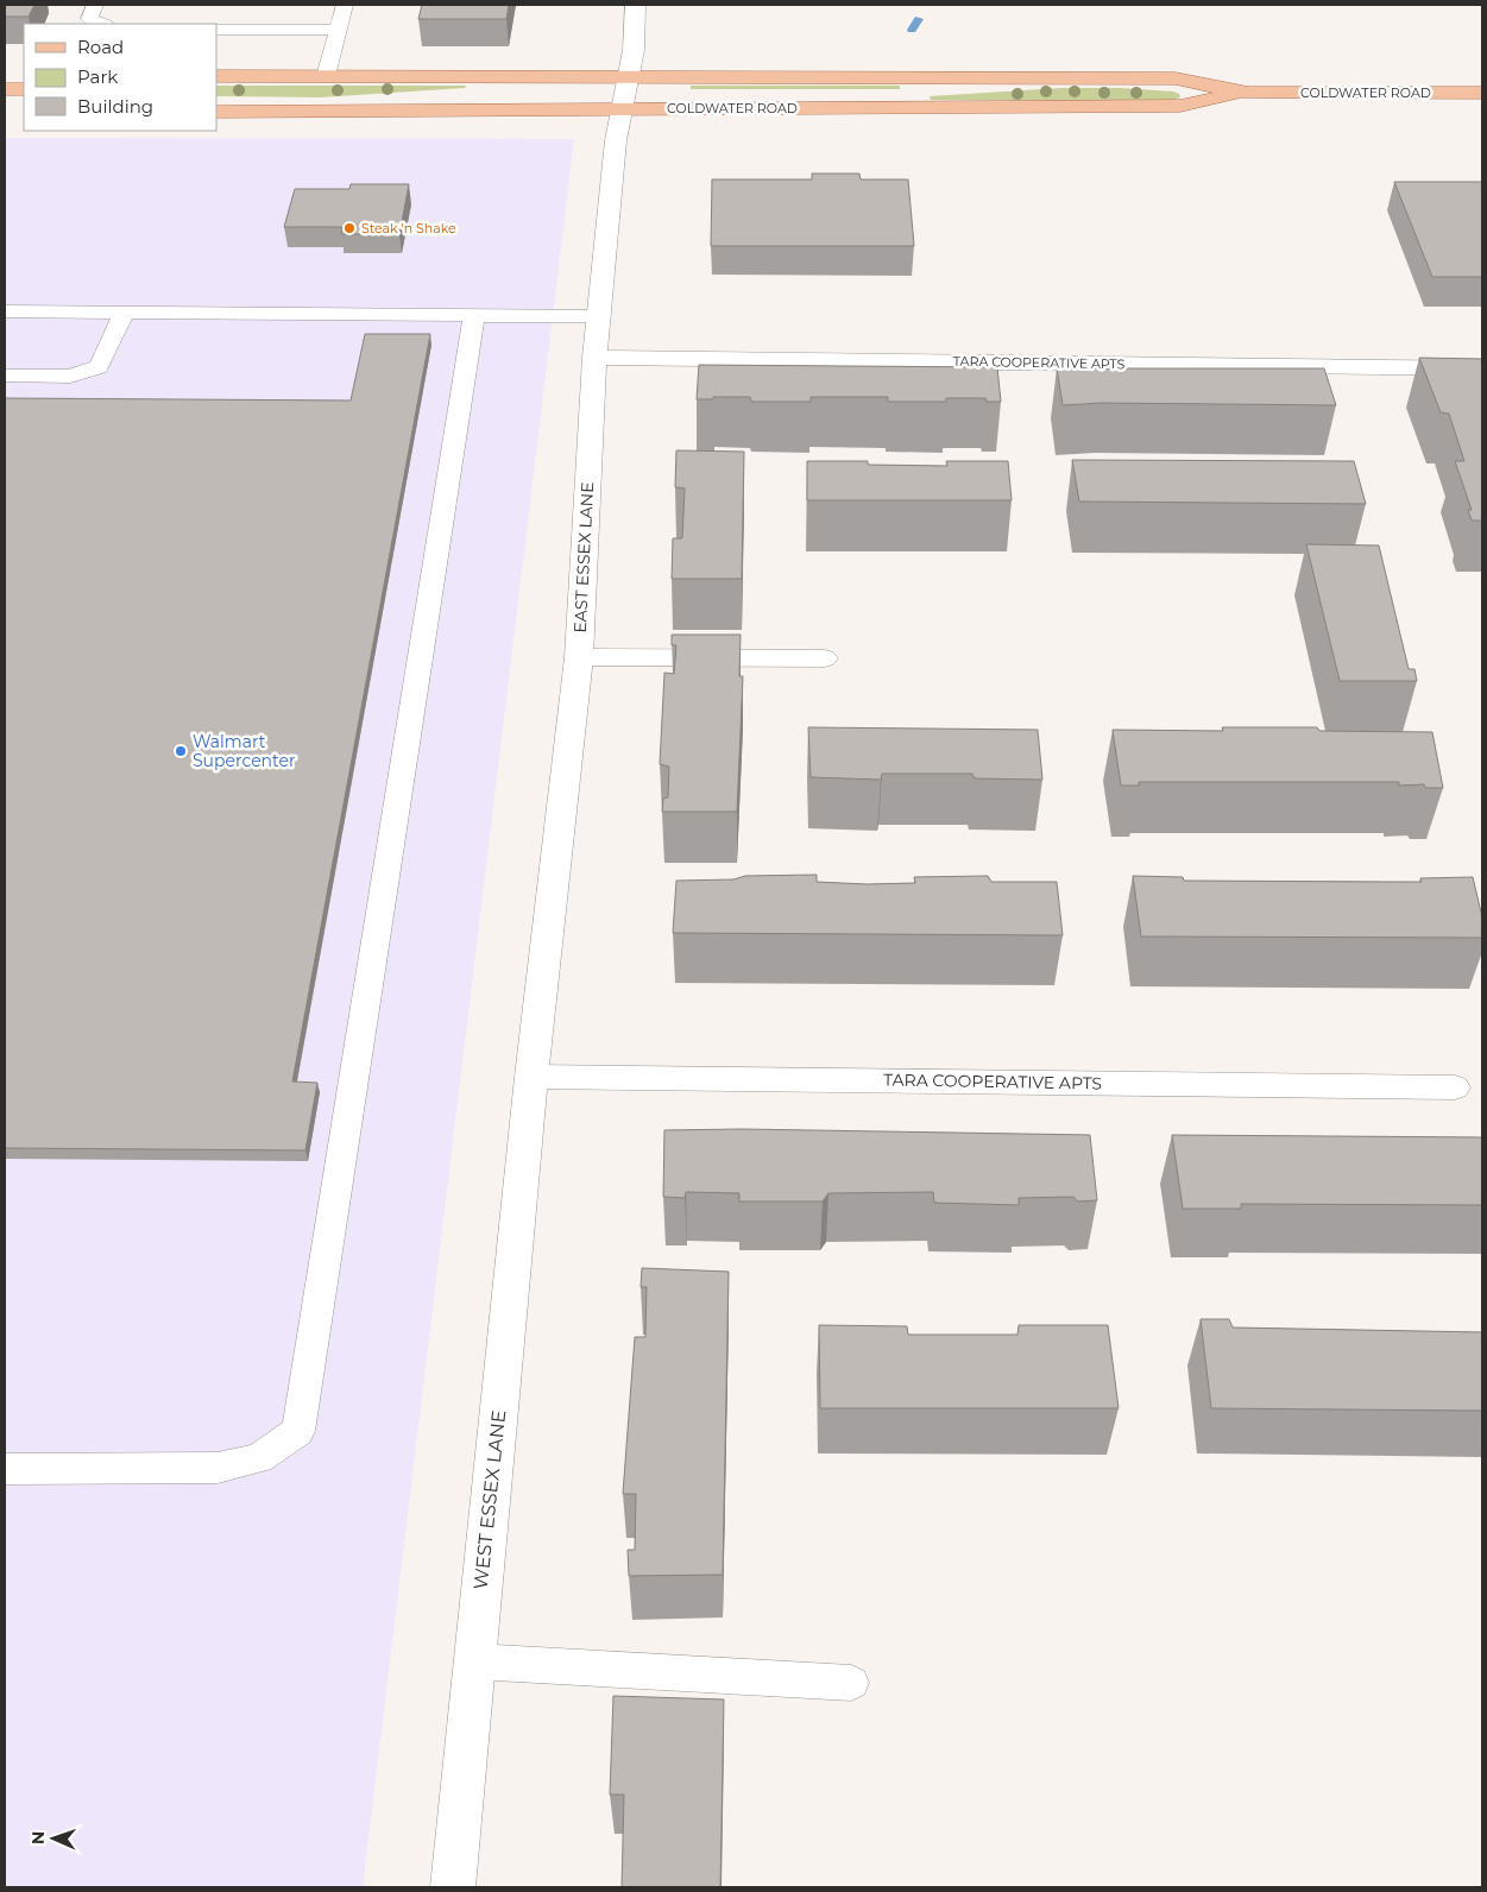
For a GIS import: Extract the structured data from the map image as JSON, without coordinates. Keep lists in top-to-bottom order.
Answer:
{
  "streets": {
    "main road": ["COLDWATER ROAD"],
    "street": ["TARA COOPERATIVE APTS", "EAST ESSEX LANE", "WEST ESSEX LANE"]
  },
  "crossings": [
    ["COLDWATER ROAD", "EAST ESSEX LANE"],
    ["TARA COOPERATIVE APTS", "EAST ESSEX LANE"],
    ["TARA COOPERATIVE APTS", "WEST ESSEX LANE"],
    ["EAST ESSEX LANE", "WEST ESSEX LANE"]
  ],
  "places": ["Steak 'n Shake", "Walmart Supercenter"],
  "legend": ["Road", "Park", "Building"],
  "north": "left"
}
